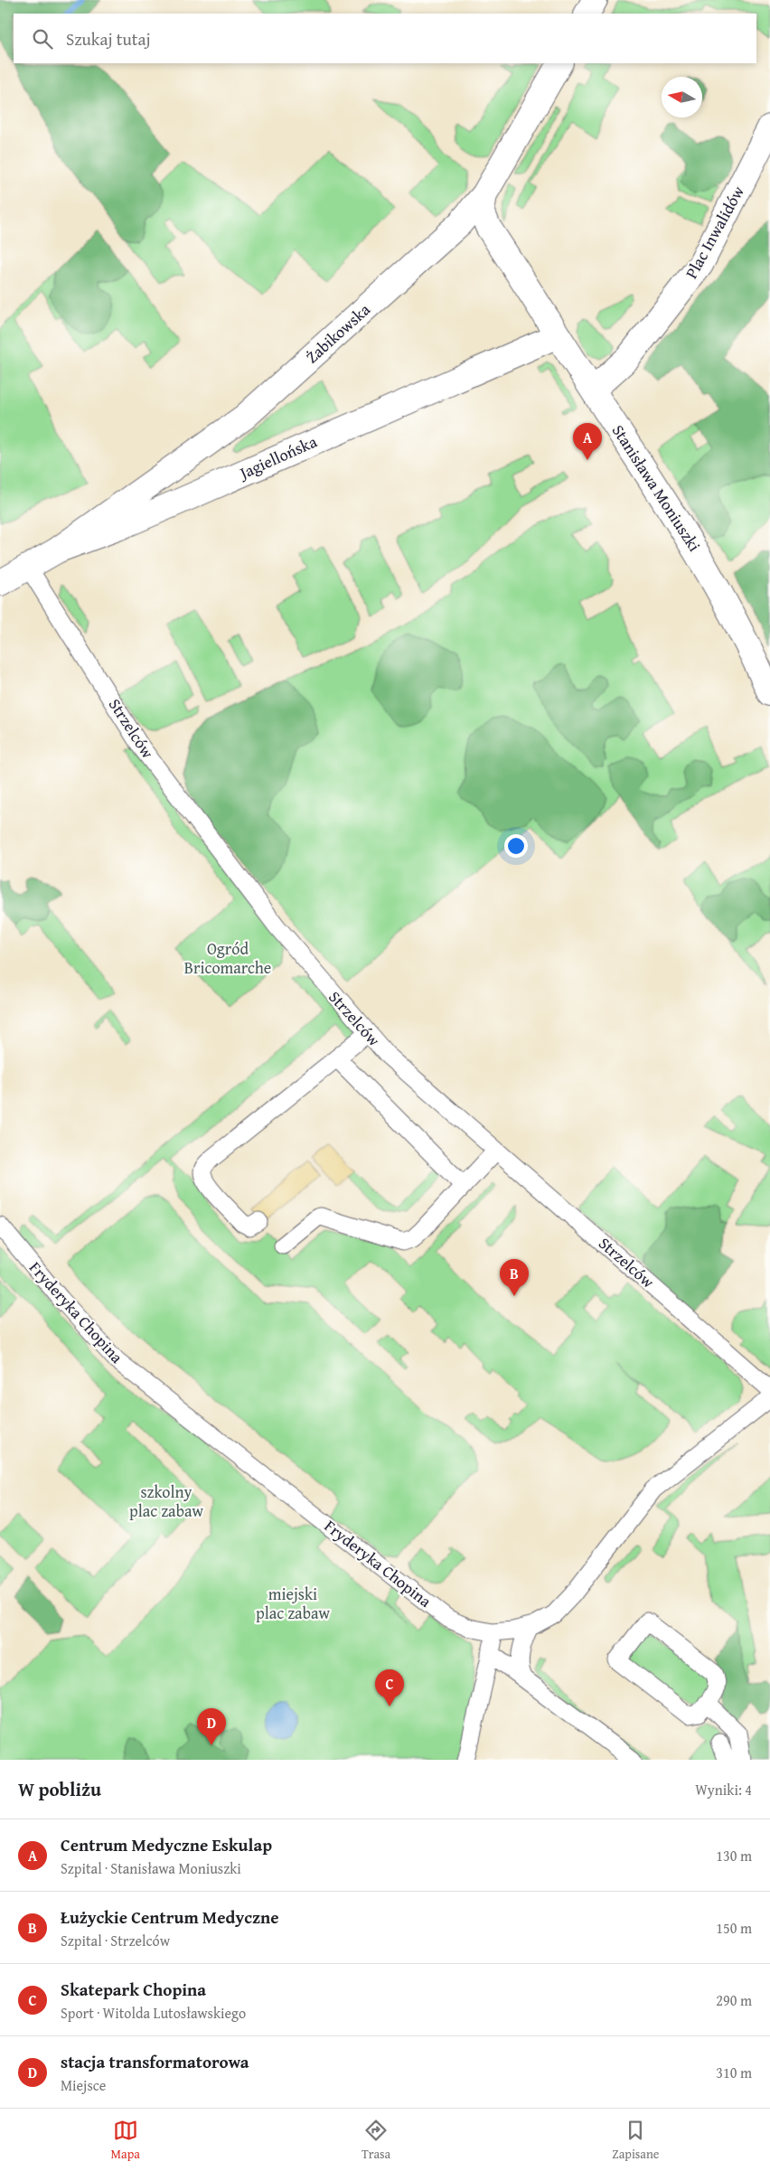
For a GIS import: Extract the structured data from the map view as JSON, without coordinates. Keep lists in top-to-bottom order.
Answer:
{
  "streets": {
    "street": [
      "Plac Inwalidów",
      "Żabikowska",
      "Jagiellońska",
      "Stanisława Moniuszki",
      "Strzelców",
      "Fryderyka Chopina"
    ]
  },
  "crossings": [
    ["Plac Inwalidów", "Stanisława Moniuszki"],
    ["Żabikowska", "Jagiellońska"],
    ["Żabikowska", "Stanisława Moniuszki"],
    ["Jagiellońska", "Stanisława Moniuszki"],
    ["Jagiellońska", "Strzelców"]
  ],
  "parks": ["Ogród Bricomarche", "szkolny plac zabaw", "miejski plac zabaw"],
  "north": "left",
  "page": {
    "search": "Szukaj tutaj",
    "pins": [
      "A",
      "B",
      "C",
      "D"
    ],
    "heading": ["W pobliżu", "Wyniki: 4"],
    "list": [
      {
        "mark": "A",
        "name": "Centrum Medyczne Eskulap",
        "note": "Szpital · Stanisława Moniuszki",
        "value": "130 m"
      },
      {
        "mark": "B",
        "name": "Łużyckie Centrum Medyczne",
        "note": "Szpital · Strzelców",
        "value": "150 m"
      },
      {
        "mark": "C",
        "name": "Skatepark Chopina",
        "note": "Sport · Witolda Lutosławskiego",
        "value": "290 m"
      },
      {
        "mark": "D",
        "name": "stacja transformatorowa",
        "note": "Miejsce",
        "value": "310 m"
      }
    ],
    "nav": ["Mapa", "Trasa", "Zapisane"]
  }
}
